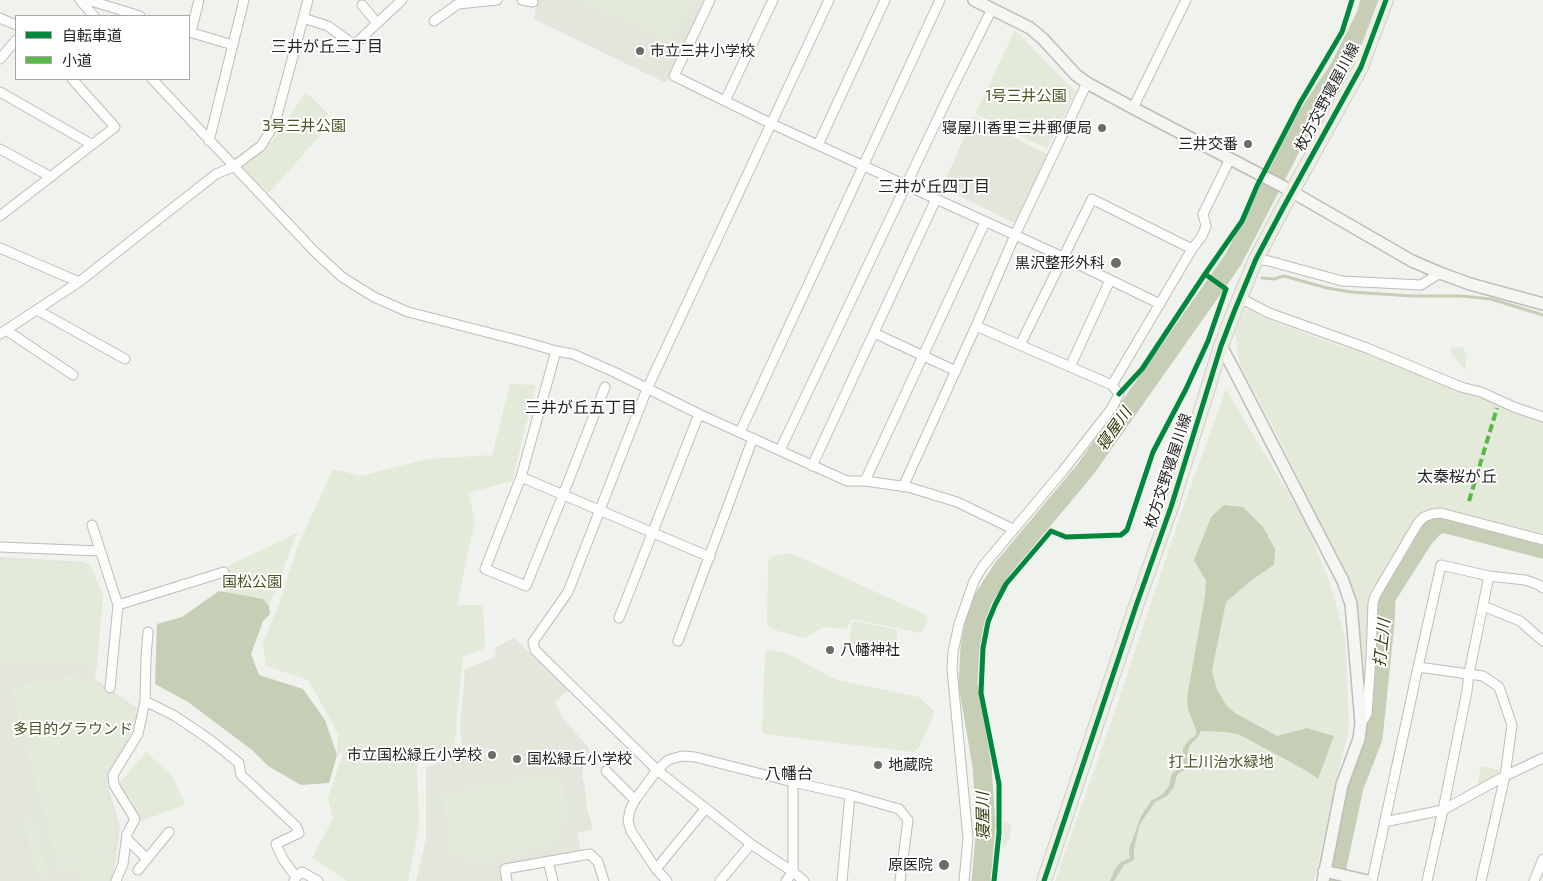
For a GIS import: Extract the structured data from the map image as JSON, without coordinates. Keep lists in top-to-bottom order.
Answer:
{
  "streets": {
    "main road": ["枚方交野寝屋川線"]
  },
  "districts": [
    "三井が丘三丁目",
    "三井が丘四丁目",
    "三井が丘五丁目",
    "太秦桜が丘",
    "八幡台"
  ],
  "water": ["寝屋川", "打上川"],
  "parks": [
    "1号三井公園",
    "3号三井公園",
    "国松公園",
    "多目的グラウンド",
    "打上川治水緑地"
  ],
  "places": [
    "市立三井小学校",
    "寝屋川香里三井郵便局",
    "三井交番",
    "黒沢整形外科",
    "八幡神社",
    "市立国松緑丘小学校",
    "国松緑丘小学校",
    "地蔵院",
    "原医院"
  ],
  "legend": ["自転車道", "小道"]
}
